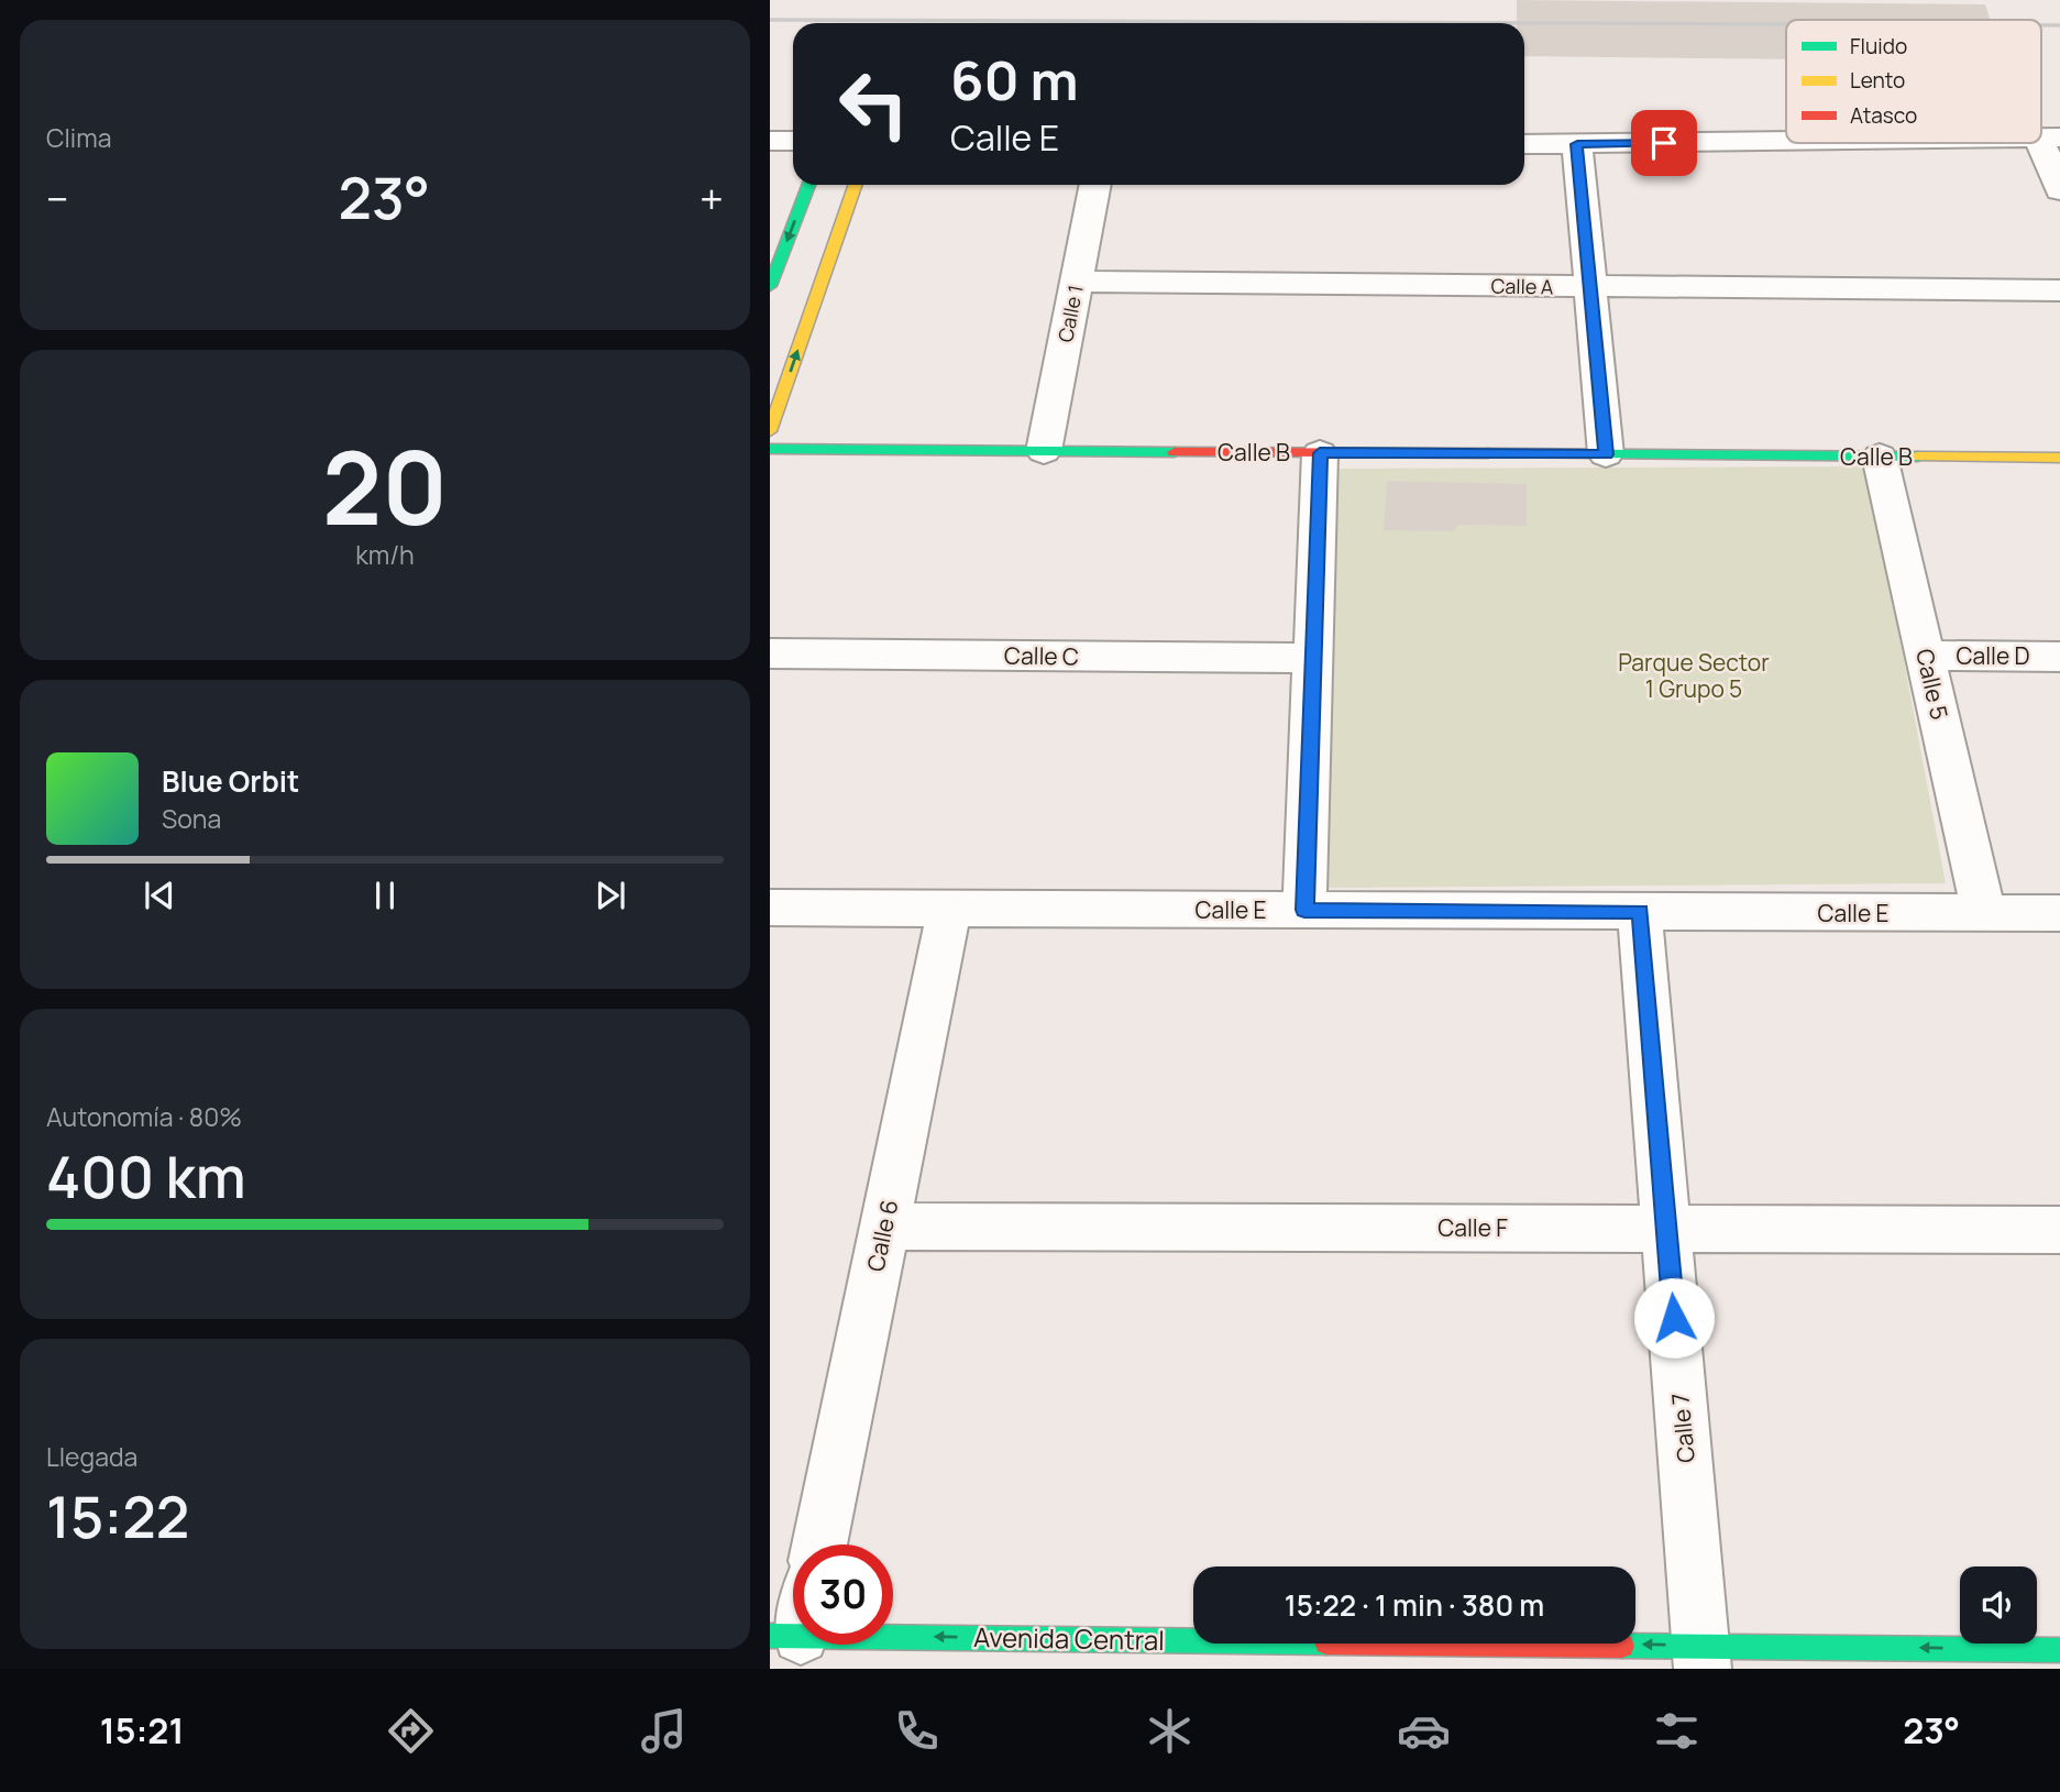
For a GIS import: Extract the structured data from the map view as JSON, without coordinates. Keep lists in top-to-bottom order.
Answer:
{
  "streets": {
    "street": [
      "Calle A",
      "Calle 1",
      "Calle B",
      "Calle C",
      "Calle D",
      "Calle 5",
      "Calle E",
      "Calle F",
      "Calle 6",
      "Calle 7",
      "Avenida Central"
    ]
  },
  "crossings": [
    ["Calle A", "Calle 1"],
    ["Calle 1", "Calle B"],
    ["Calle B", "Calle 5"],
    ["Calle D", "Calle 5"],
    ["Calle 5", "Calle E"],
    ["Calle E", "Calle 6"],
    ["Calle E", "Calle 7"],
    ["Calle F", "Calle 6"],
    ["Calle F", "Calle 7"],
    ["Calle 7", "Avenida Central"]
  ],
  "one_way": ["Avenida Central"],
  "parks": ["Parque Sector 1 Grupo 5"],
  "legend": ["Fluido", "Lento", "Atasco"],
  "page": {
    "tile": [
      "Clima",
      ["20", "km/h"],
      ["Autonomía · 80%", "400 km"],
      ["Llegada", "15:22"]
    ],
    "turn": ["60 m", "Calle E"],
    "heat": ["−", "23°", "+"],
    "song": ["Blue Orbit", "Sona"],
    "limit": "30",
    "trip": "15:22 · 1 min · 380 m",
    "tabs": ["15:21", "23°"]
  }
}
